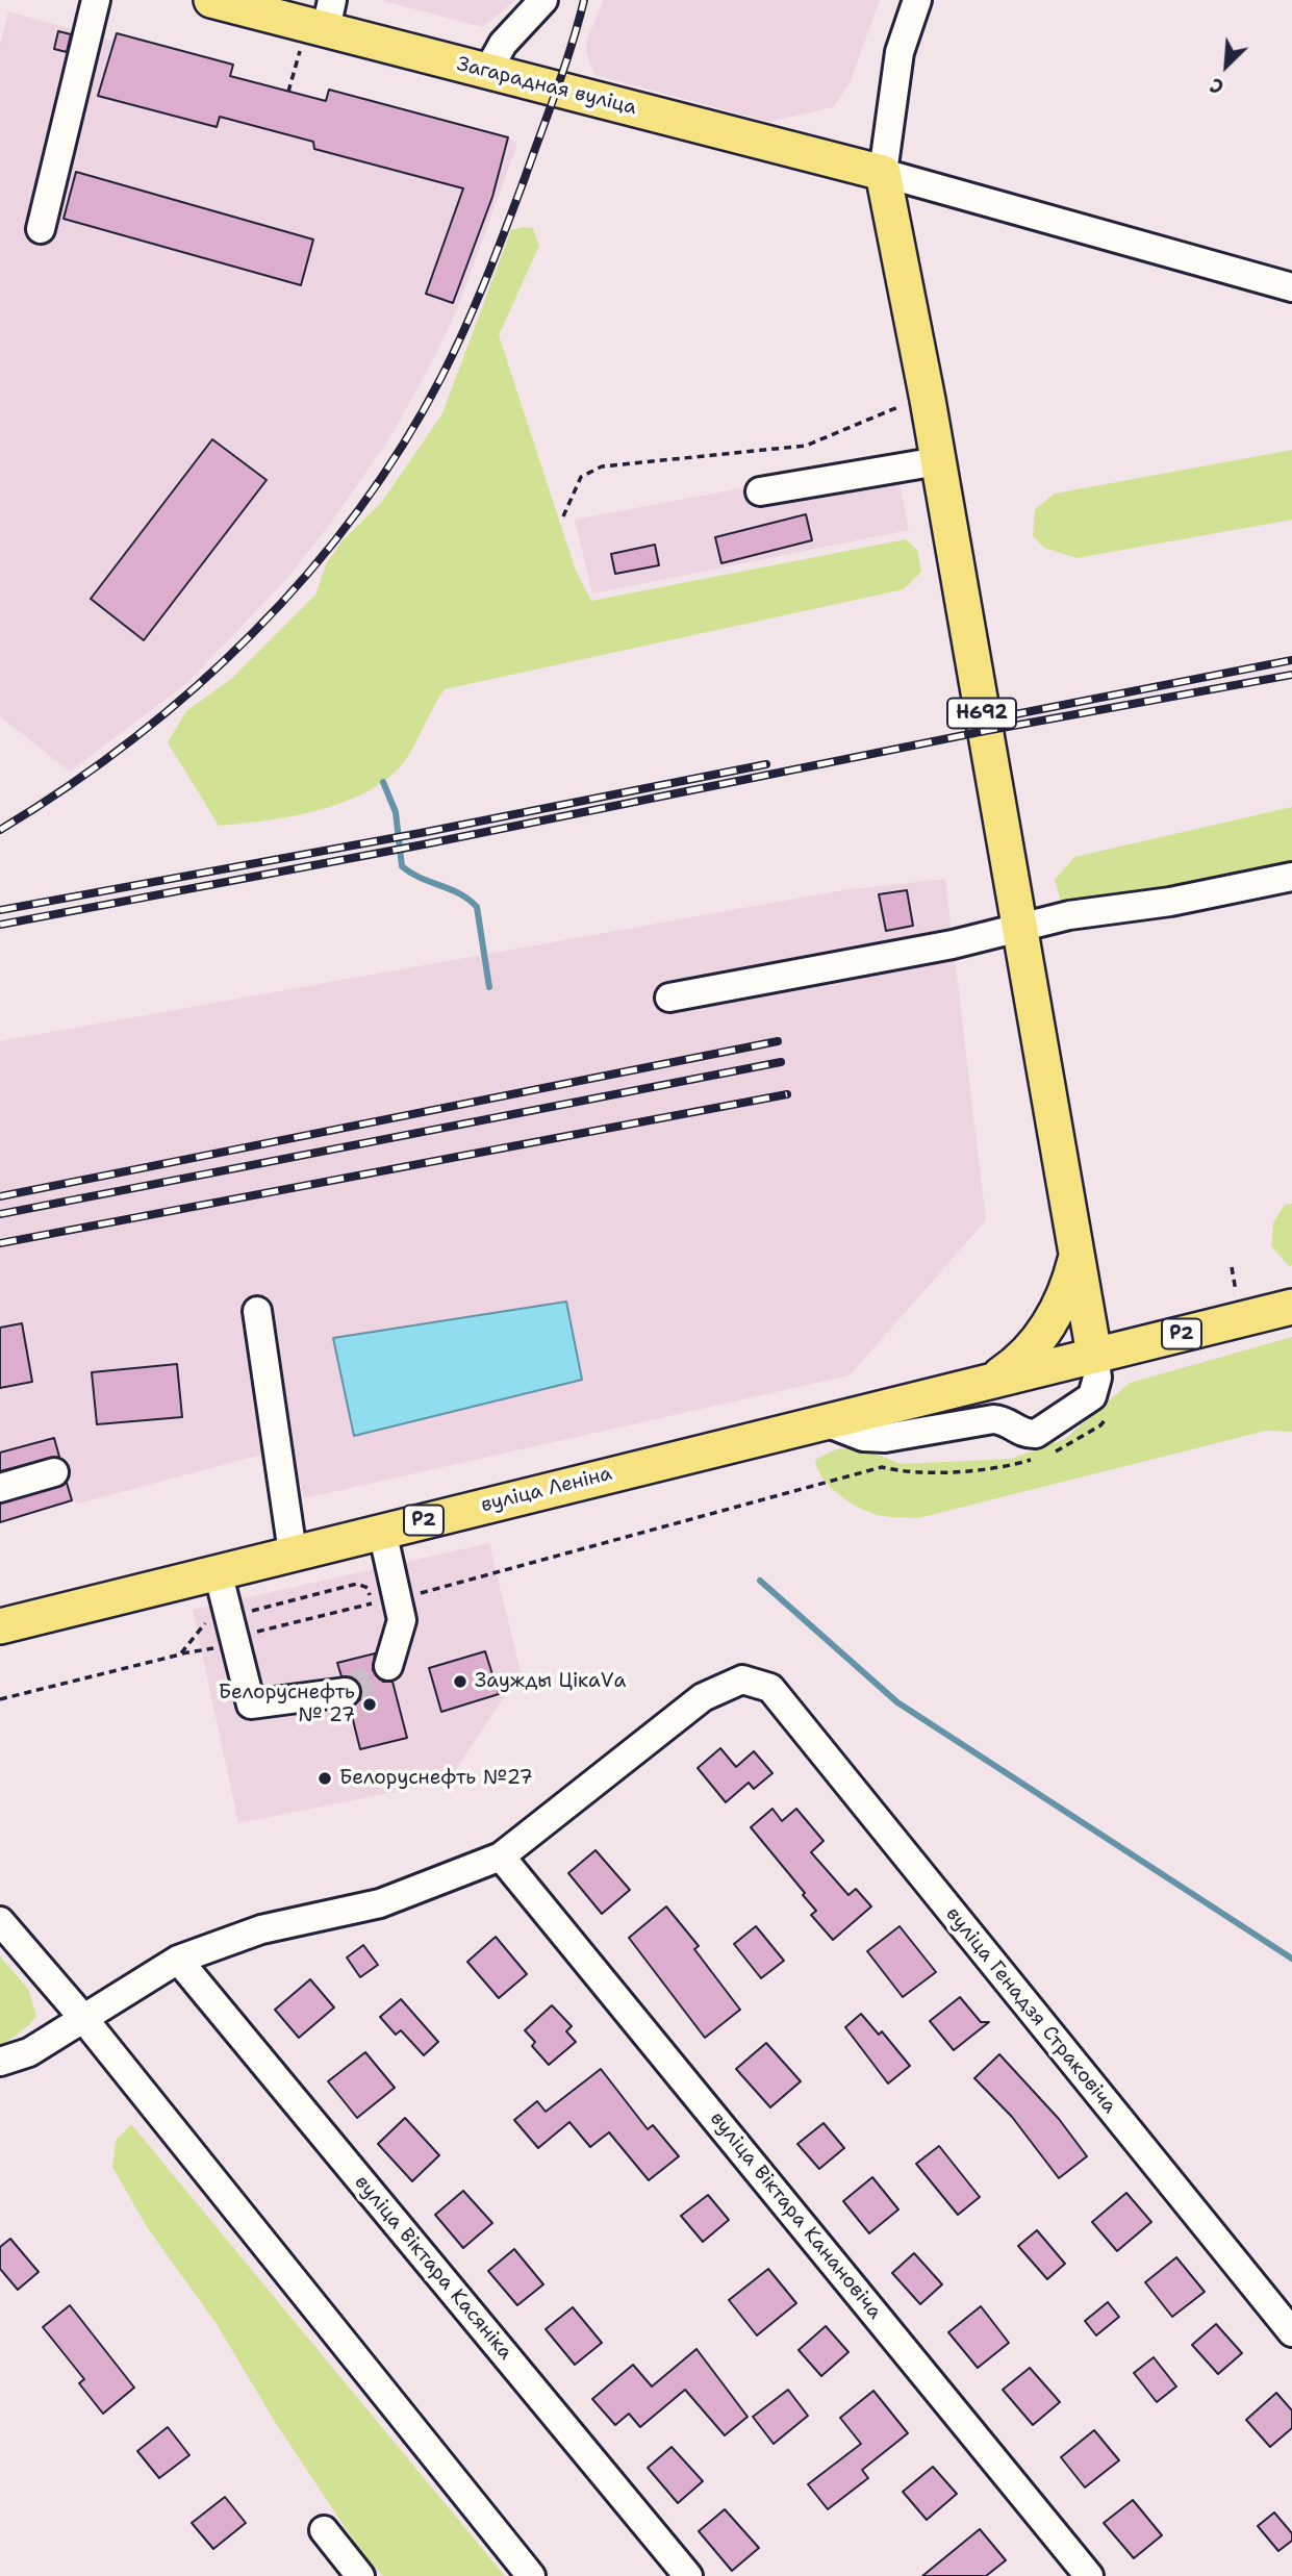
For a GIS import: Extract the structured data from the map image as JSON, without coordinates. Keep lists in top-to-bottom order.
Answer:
{
  "streets": {
    "main road": [
      "Загарадная вуліца",
      "Н692",
      "Р2",
      "вуліца Леніна"
    ],
    "street": ["вуліца Генадзя Страковіча", "вуліца Віктара Канановіча", "вуліца Віктара Касяніка"]
  },
  "crossings": [
    ["Загарадная вуліца", "Н692"],
    ["Н692", "Р2"],
    ["Н692", "вуліца Леніна"],
    ["Р2", "вуліца Леніна"],
    ["вуліца Генадзя Страковіча", "вуліца Віктара Канановіча"]
  ],
  "places": ["Заужды ЦікаVа", "Белоруснефть № 27", "Белоруснефть №27"],
  "north": "bottom left"
}
